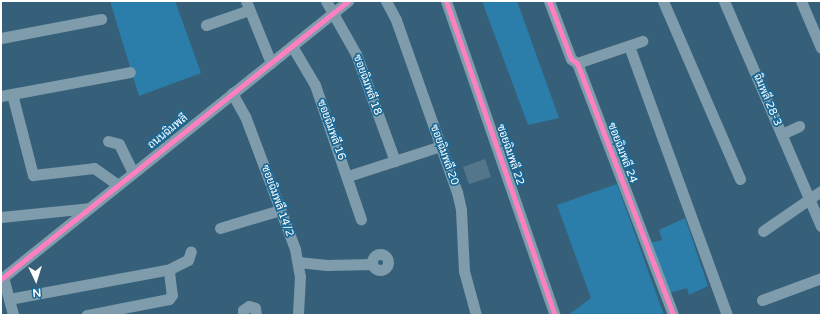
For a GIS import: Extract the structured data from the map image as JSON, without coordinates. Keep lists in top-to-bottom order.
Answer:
{
  "streets": {
    "street": [
      "ซอยฉิมพลี 18",
      "ฉิมพลี 28-3",
      "ซอยฉิมพลี 16",
      "ถนนฉิมพลี",
      "ซอยฉิมพลี 24",
      "ซอยฉิมพลี 20",
      "ซอยฉิมพลี 22",
      "ซอยฉิมพลี 14/2"
    ]
  },
  "crossings": [
    ["ซอยฉิมพลี 18", "ถนนฉิมพลี"],
    ["ซอยฉิมพลี 16", "ถนนฉิมพลี"],
    ["ถนนฉิมพลี", "ซอยฉิมพลี 14/2"]
  ],
  "north": "bottom"
}
